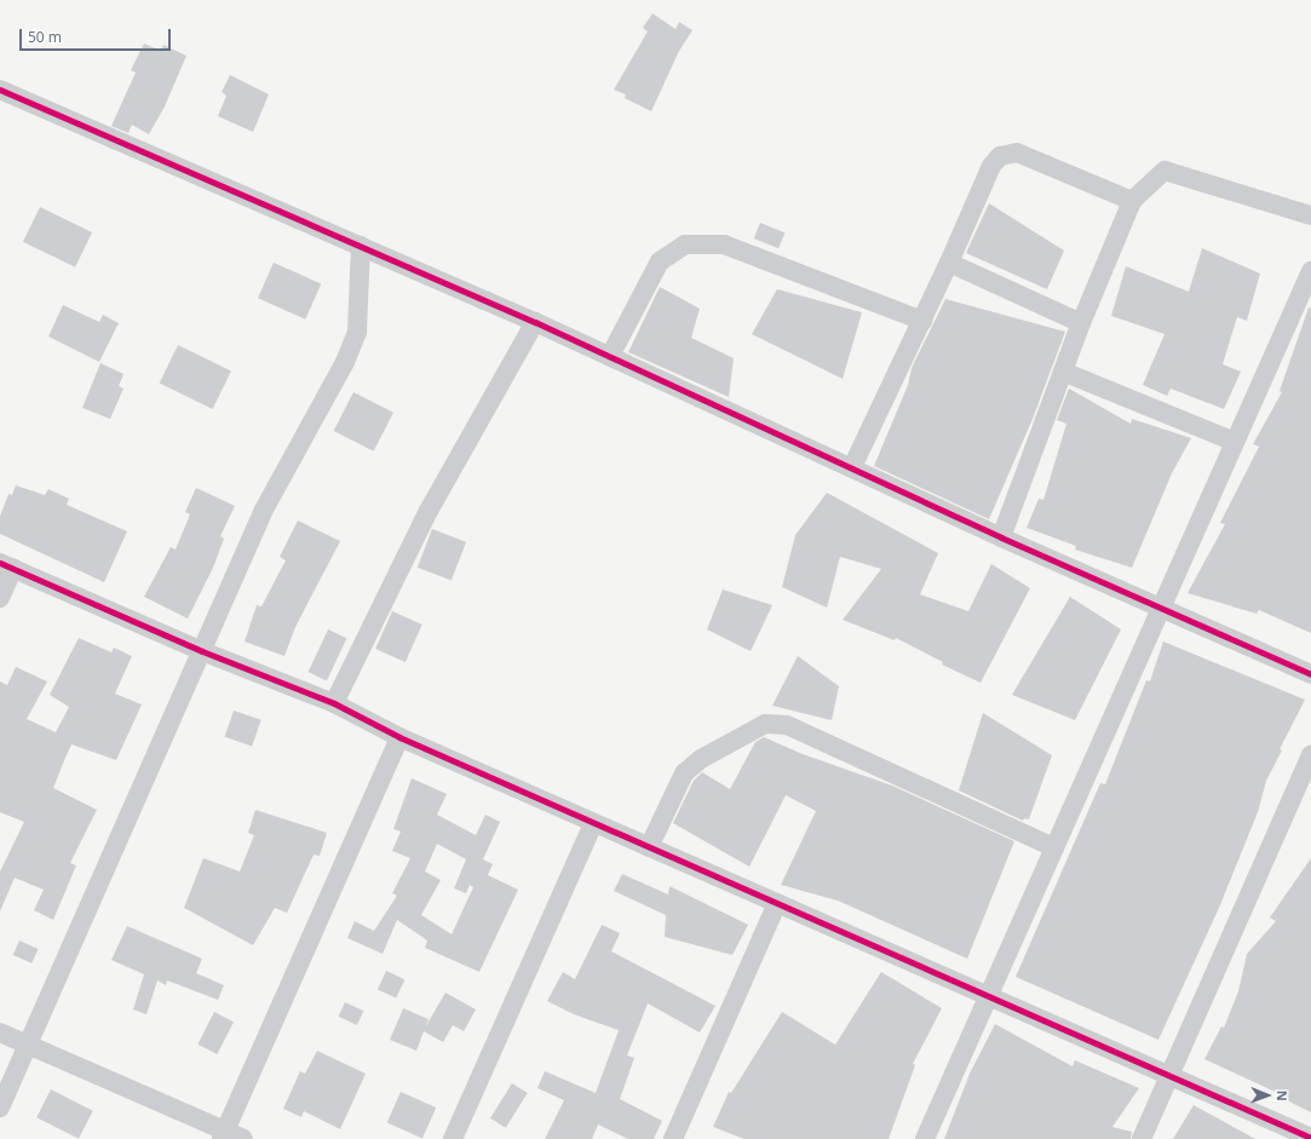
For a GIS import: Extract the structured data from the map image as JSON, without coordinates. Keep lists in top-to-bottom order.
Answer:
{
  "scale_bar": "50 m",
  "north": "right"
}
